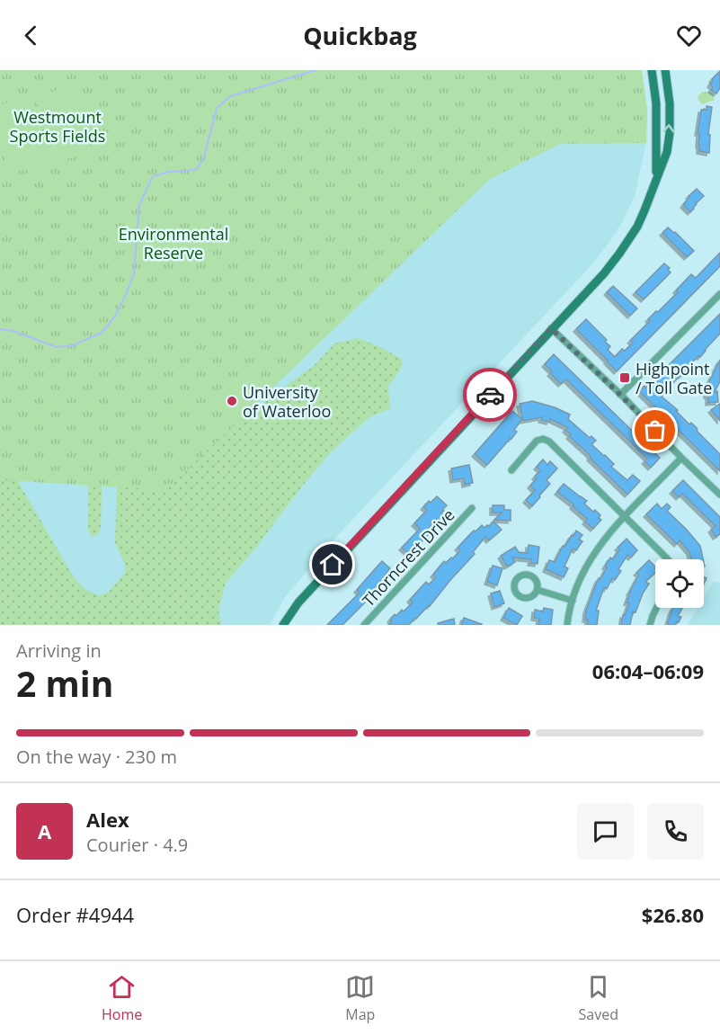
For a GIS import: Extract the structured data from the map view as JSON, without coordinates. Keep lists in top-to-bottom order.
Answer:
{
  "streets": {
    "street": ["Thorncrest Drive"]
  },
  "parks": ["Westmount Sports Fields", "Environmental Reserve"],
  "places": {
    "transit": ["Highpoint / Toll Gate"],
    "other": ["University of Waterloo"]
  },
  "page": {
    "header": "Quickbag",
    "heading": ["2 min", "Arriving in", "06:04–06:09"],
    "panel": [
      "Alex",
      "Courier · 4.9",
      "Order #4944",
      "$26.80"
    ],
    "bar": "On the way · 230 m",
    "round": "A",
    "tabs": ["Home", "Map", "Saved"]
  }
}
